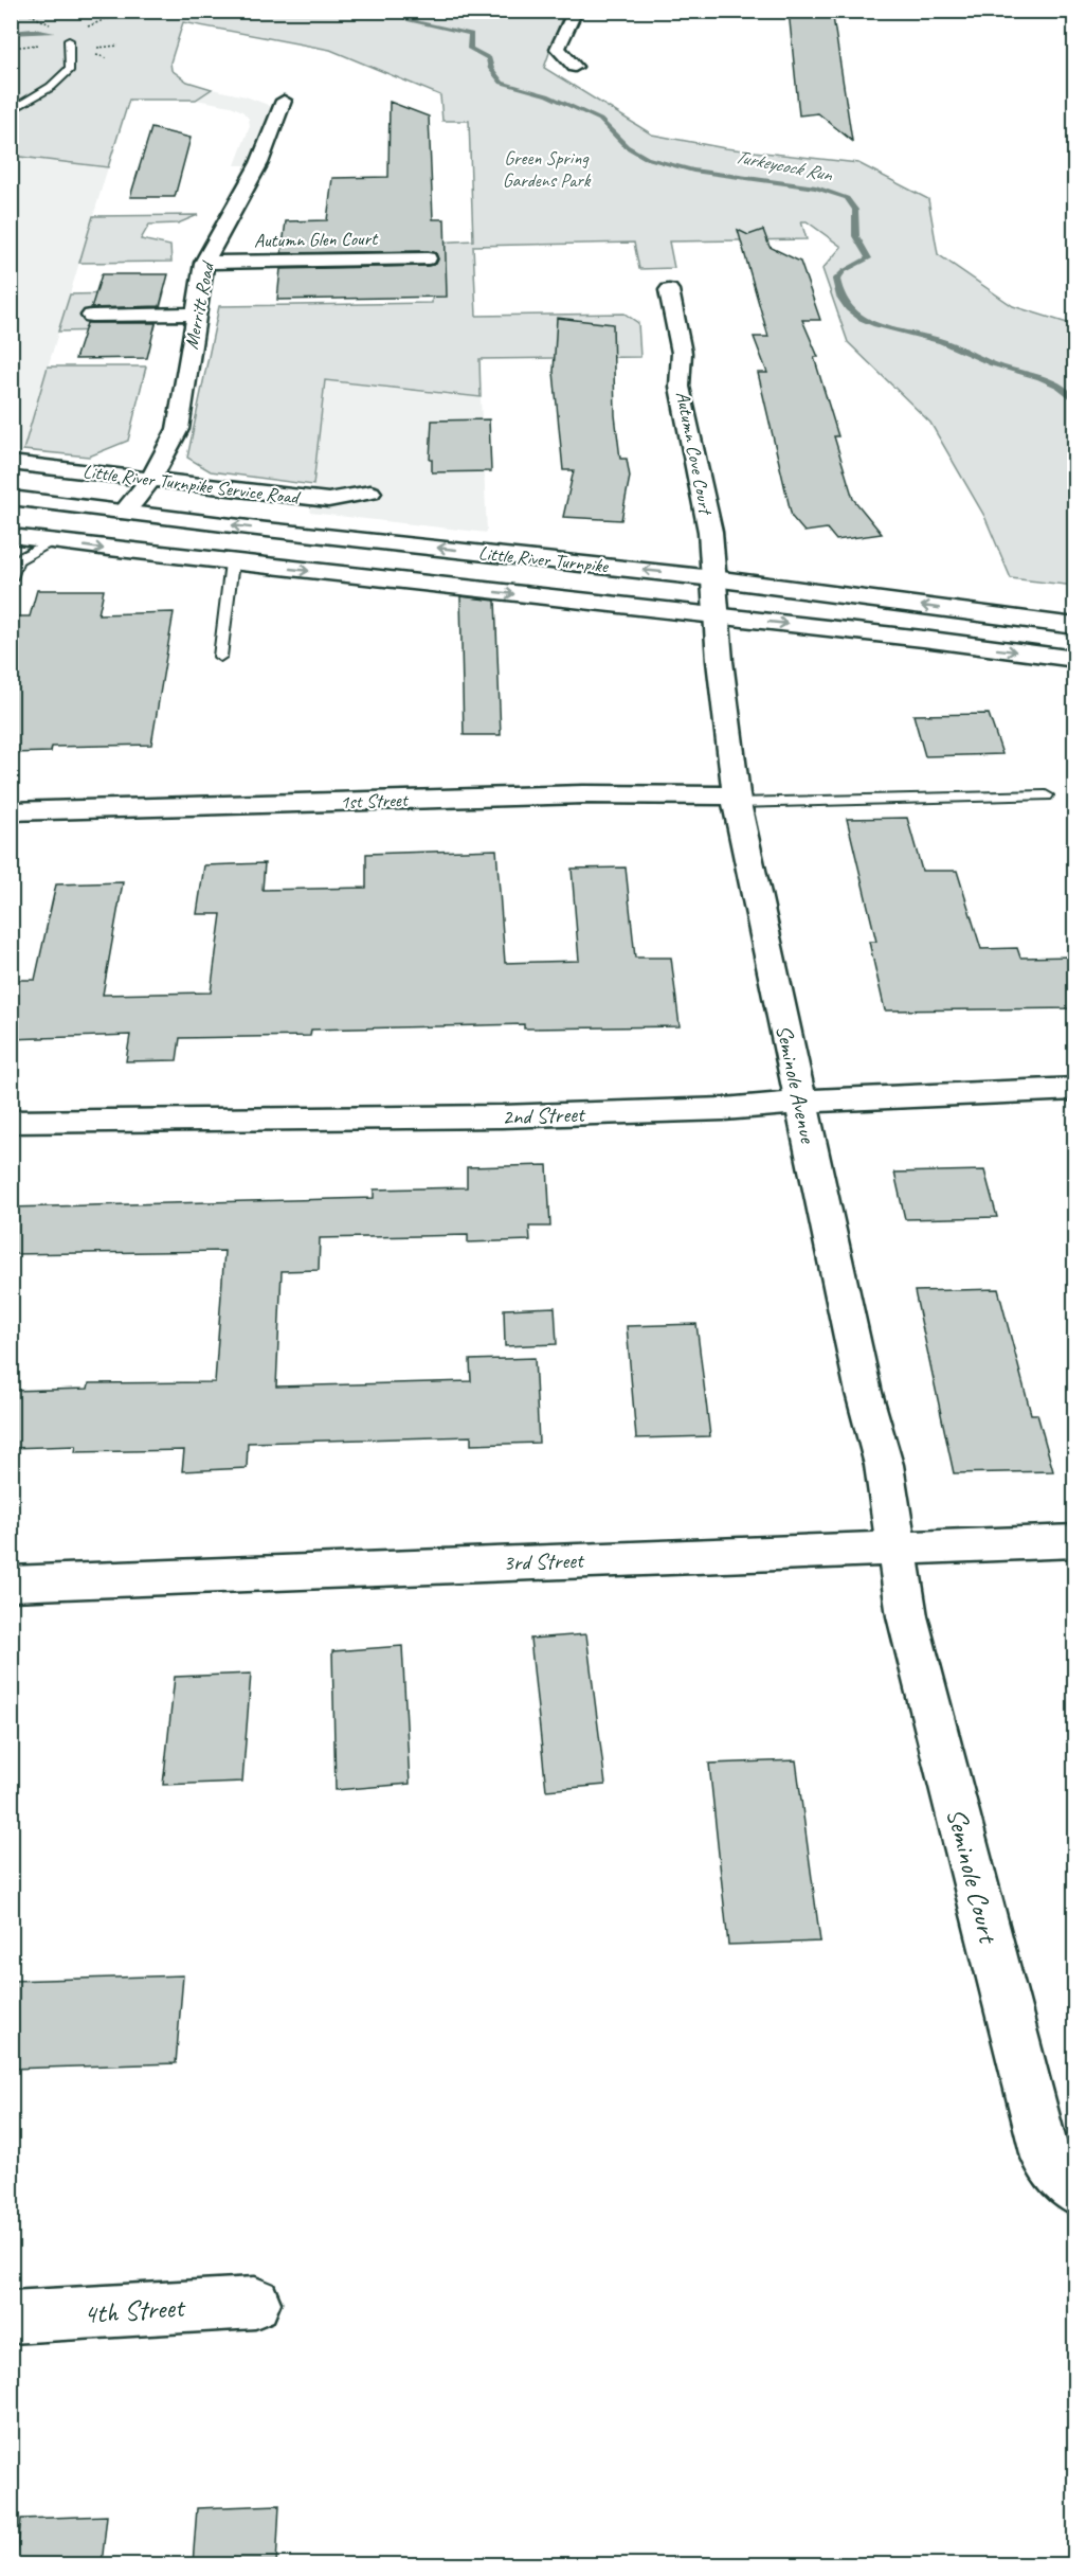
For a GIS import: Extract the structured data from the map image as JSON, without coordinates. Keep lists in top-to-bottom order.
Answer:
{
  "streets": {
    "street": [
      "Autumn Glen Court",
      "Merritt Road",
      "Autumn Cove Court",
      "Little River Turnpike Service Road",
      "Little River Turnpike",
      "1st Street",
      "Seminole Avenue",
      "2nd Street",
      "3rd Street",
      "Seminole Court",
      "4th Street"
    ]
  },
  "crossings": [
    ["Autumn Glen Court", "Merritt Road"],
    ["Merritt Road", "Little River Turnpike Service Road"],
    ["Merritt Road", "Little River Turnpike"],
    ["Autumn Cove Court", "Little River Turnpike"],
    ["Autumn Cove Court", "Seminole Avenue"],
    ["Little River Turnpike", "Seminole Avenue"],
    ["1st Street", "Seminole Avenue"],
    ["Seminole Avenue", "2nd Street"],
    ["Seminole Avenue", "3rd Street"],
    ["Seminole Avenue", "Seminole Court"],
    ["3rd Street", "Seminole Court"]
  ],
  "water": ["Turkeycock Run"],
  "parks": ["Green Spring Gardens Park"]
}
